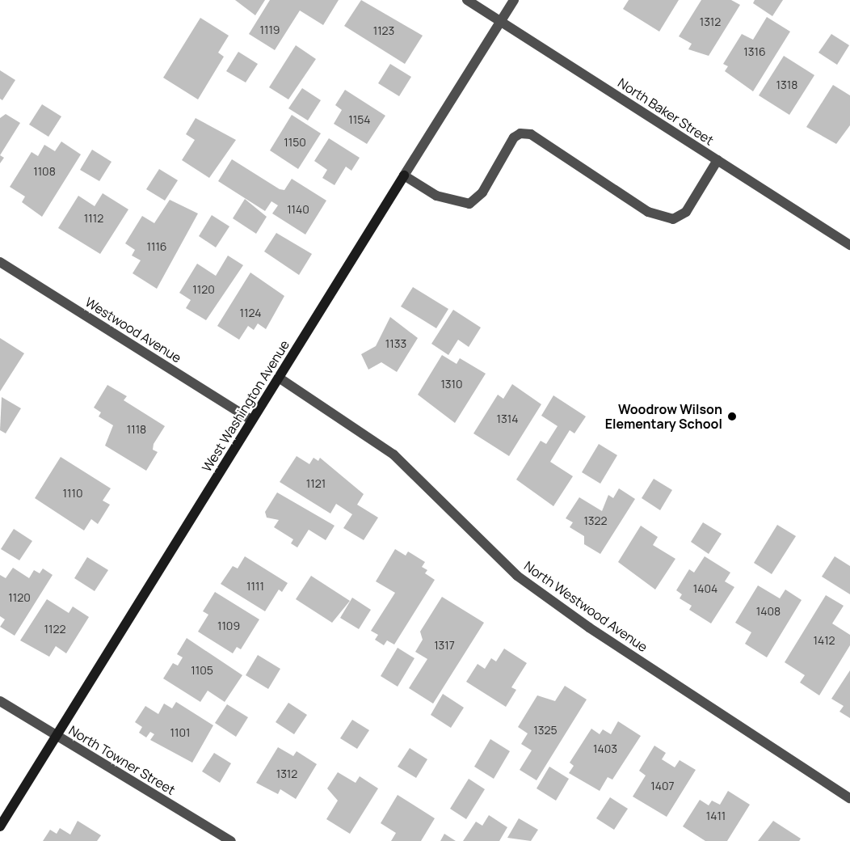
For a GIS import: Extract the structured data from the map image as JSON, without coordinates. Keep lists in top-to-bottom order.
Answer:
{
  "streets": {
    "street": [
      "North Baker Street",
      "Westwood Avenue",
      "West Washington Avenue",
      "North Westwood Avenue",
      "North Towner Street"
    ]
  },
  "crossings": [
    ["North Baker Street", "West Washington Avenue"],
    ["Westwood Avenue", "West Washington Avenue"],
    ["West Washington Avenue", "North Westwood Avenue"],
    ["West Washington Avenue", "North Towner Street"]
  ],
  "places": ["Woodrow Wilson Elementary School"],
  "house_numbers": [
    "1312",
    "1119",
    "1123",
    "1316",
    "1318",
    "1154",
    "1150",
    "1108",
    "1140",
    "1112",
    "1116",
    "1120",
    "1124",
    "1133",
    "1310",
    "1314",
    "1118",
    "1121",
    "1110",
    "1322",
    "1111",
    "1404",
    "1120",
    "1408",
    "1109",
    "1122",
    "1412",
    "1317",
    "1105",
    "1325",
    "1101",
    "1403",
    "1312",
    "1407",
    "1411"
  ]
}
